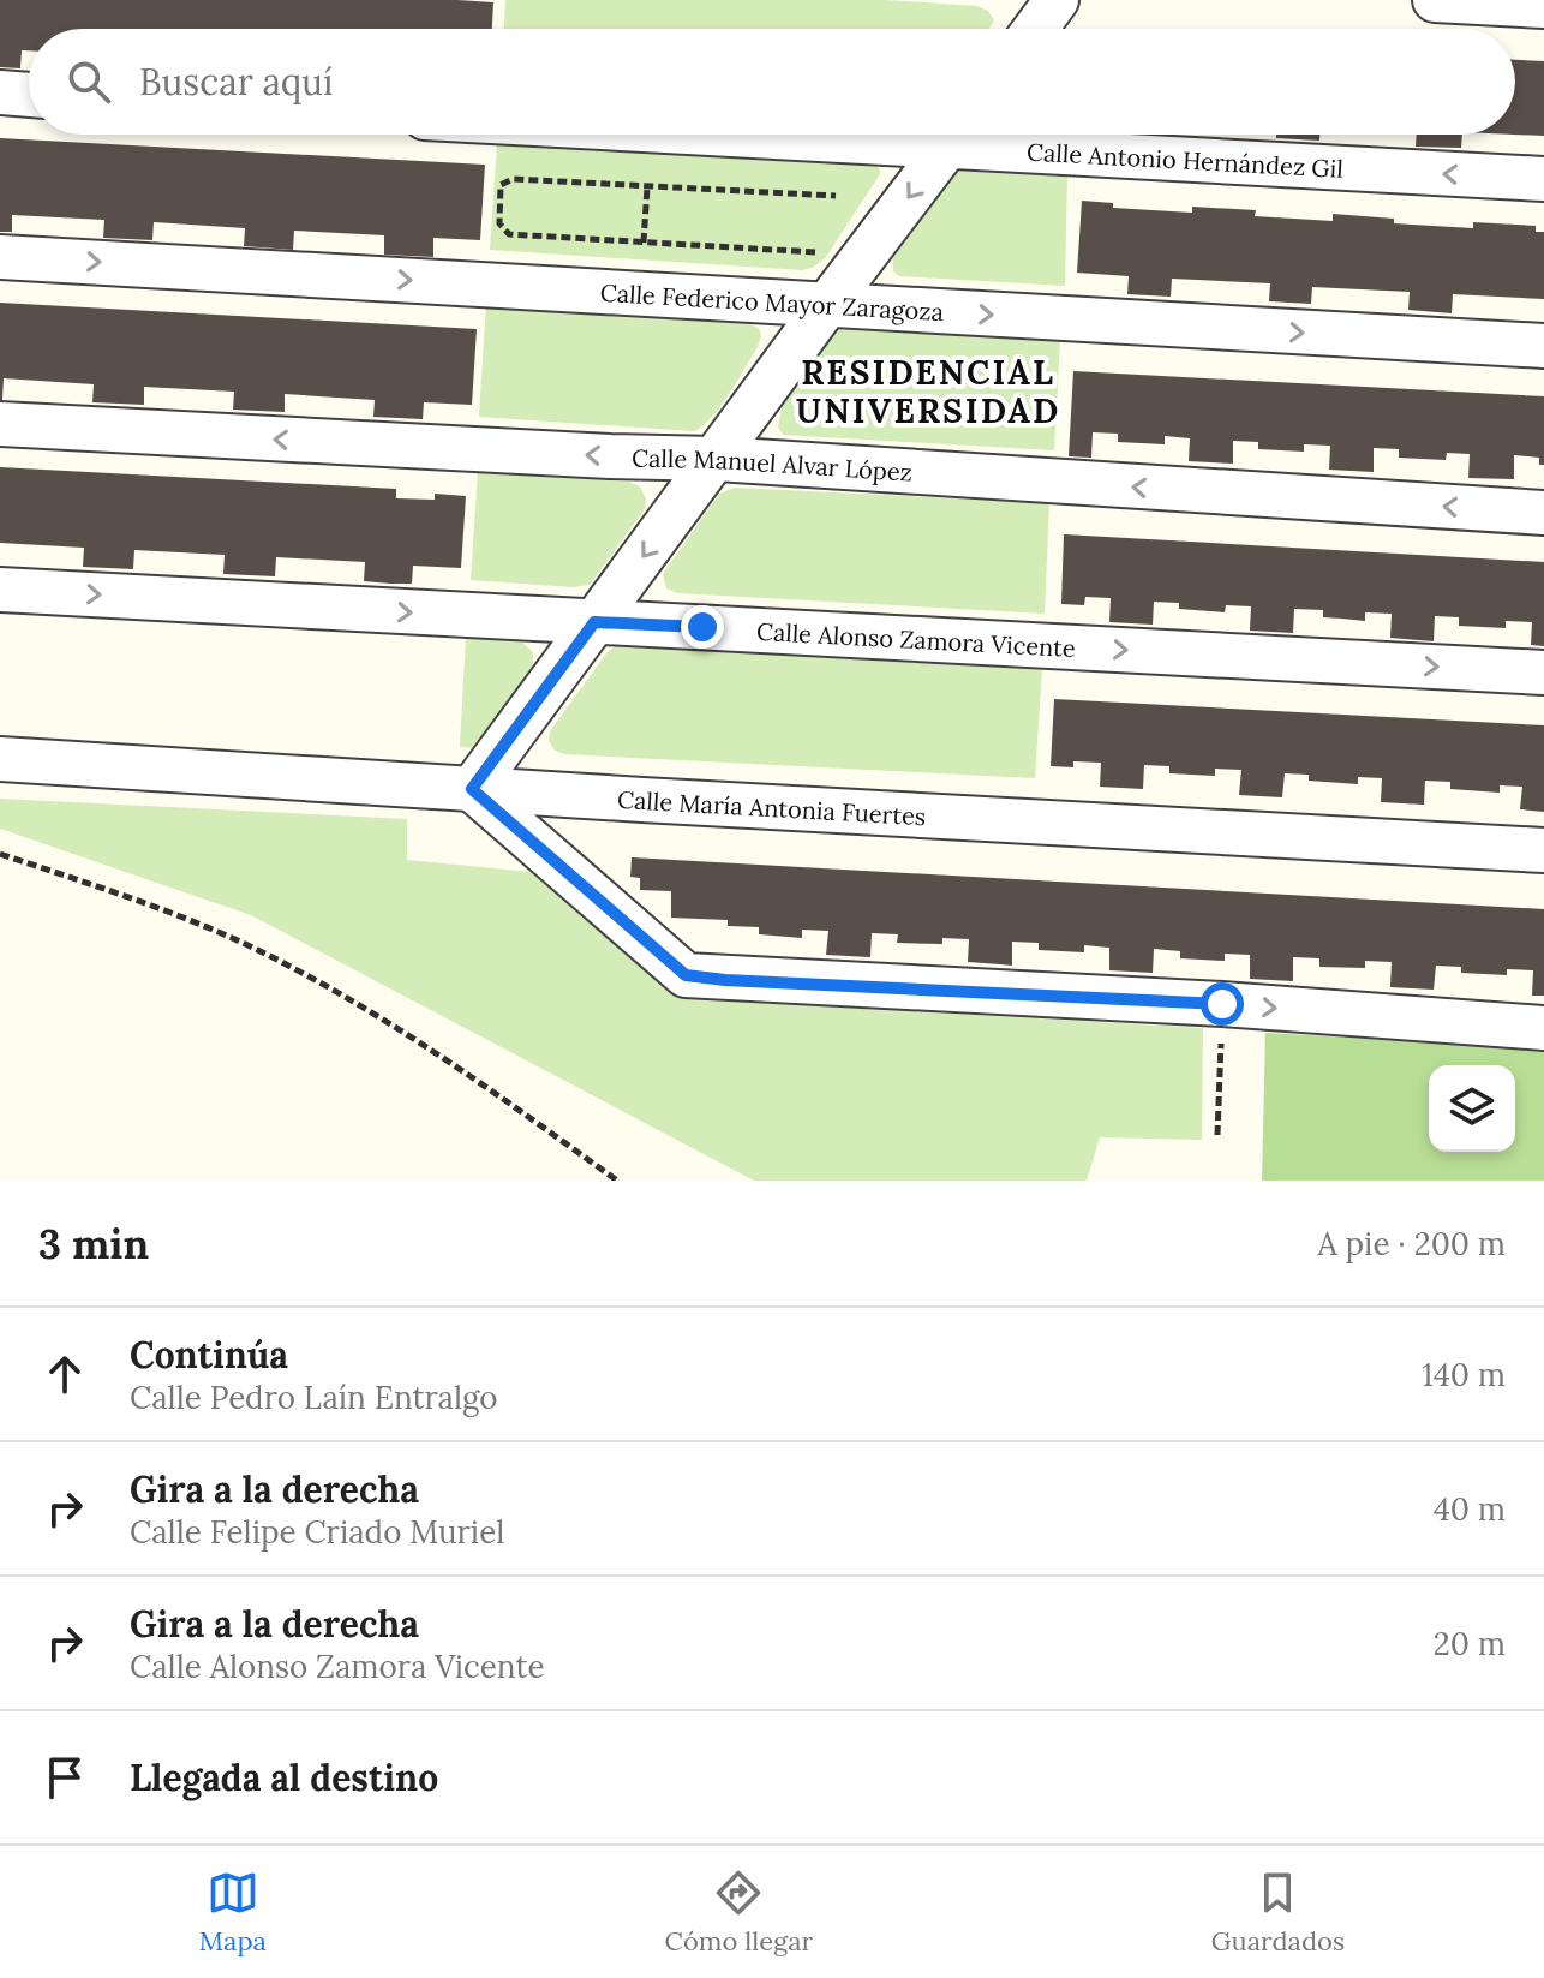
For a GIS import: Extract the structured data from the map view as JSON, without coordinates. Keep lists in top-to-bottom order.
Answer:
{
  "streets": {
    "street": [
      "Calle Antonio Hernández Gil",
      "Calle Federico Mayor Zaragoza",
      "Calle Manuel Alvar López",
      "Calle Alonso Zamora Vicente",
      "Calle María Antonia Fuertes"
    ]
  },
  "one_way": ["Calle Antonio Hernández Gil", "Calle Federico Mayor Zaragoza", "Calle Manuel Alvar López"],
  "districts": ["RESIDENCIAL UNIVERSIDAD"],
  "page": {
    "search": "Buscar aquí",
    "heading": ["3 min", "A pie · 200 m"],
    "list": [
      ["Continúa", "Calle Pedro Laín Entralgo", "140 m"],
      ["Gira a la derecha", "Calle Felipe Criado Muriel", "40 m"],
      ["Gira a la derecha", "Calle Alonso Zamora Vicente", "20 m"],
      "Llegada al destino"
    ],
    "nav": ["Mapa", "Cómo llegar", "Guardados"]
  }
}
